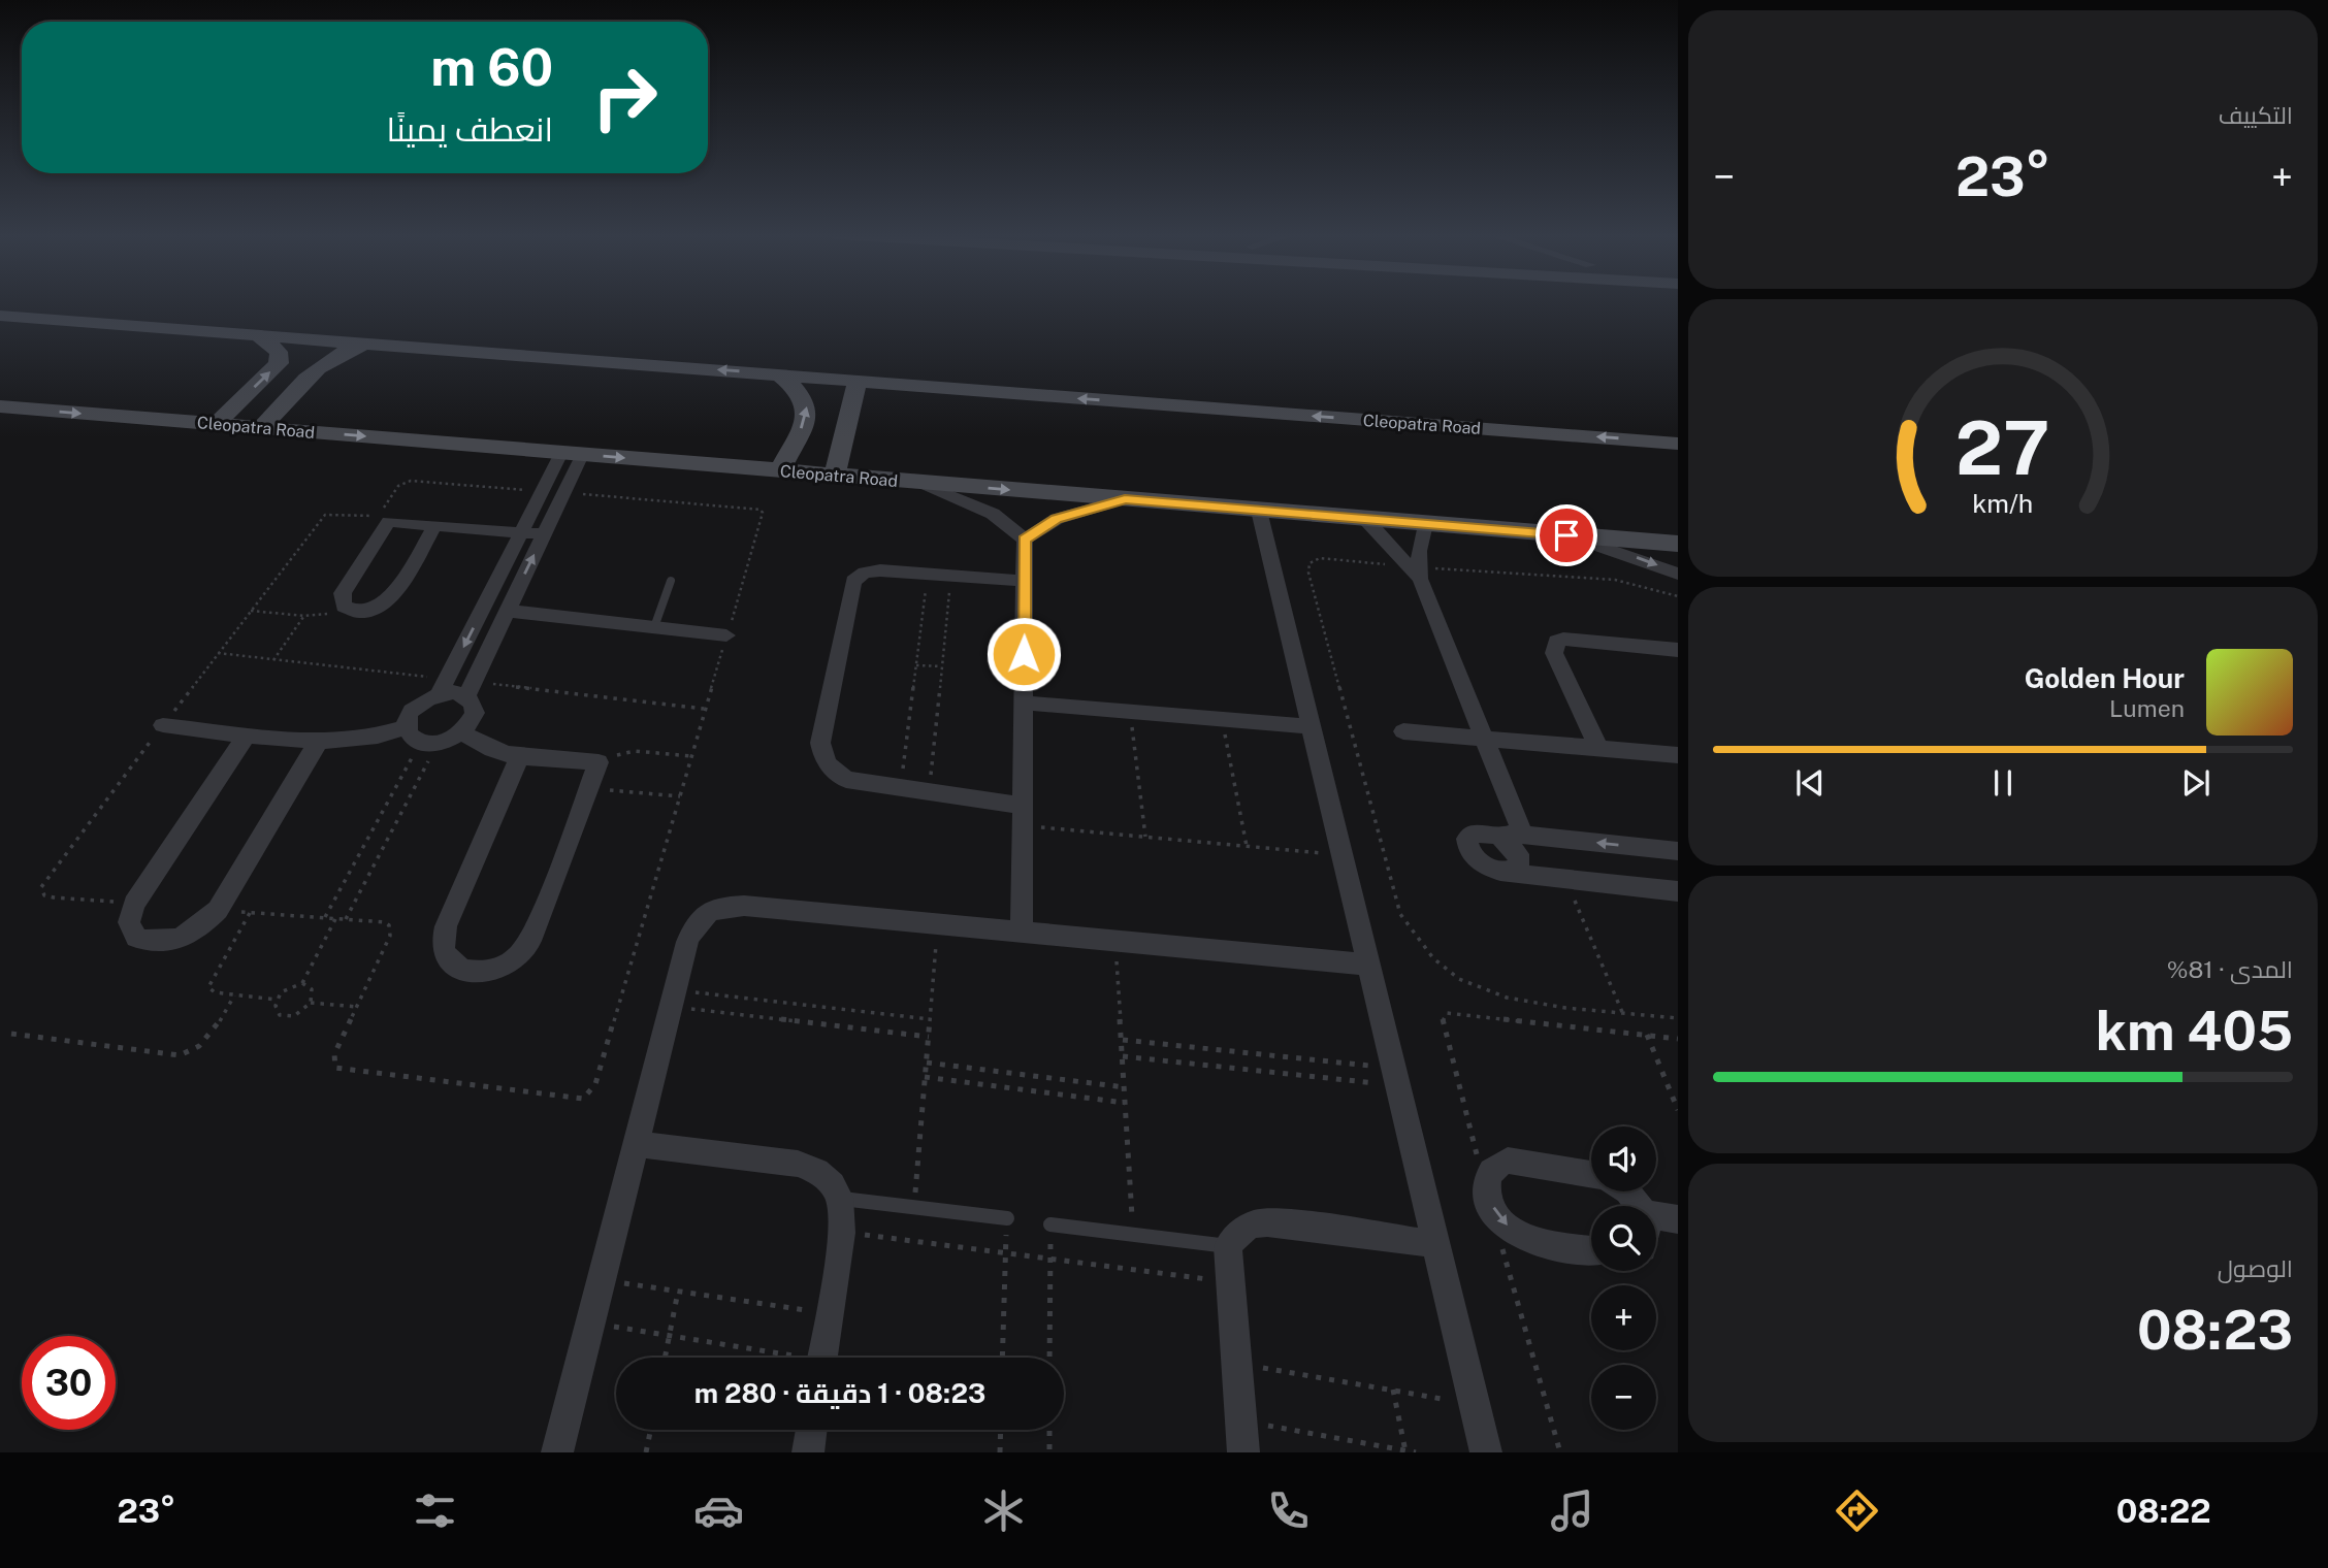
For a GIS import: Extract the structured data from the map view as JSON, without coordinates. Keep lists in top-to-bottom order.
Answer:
{
  "streets": {
    "main road": ["Cleopatra Road"]
  },
  "page": {
    "tile": [
      "التكييف",
      ["المدى · 81%", "405 km"],
      ["الوصول", "08:23"]
    ],
    "turn": ["60 m", "انعطف يمينًا"],
    "heat": ["−", "23°", "+"],
    "song": ["Golden Hour", "Lumen"],
    "map_buttons": ["+", "−"],
    "limit": "30",
    "trip": "08:23 · 1 دقيقة · 280 m",
    "tabs": ["08:22", "23°"],
    "gauge": ["27", "km/h"]
  }
}
